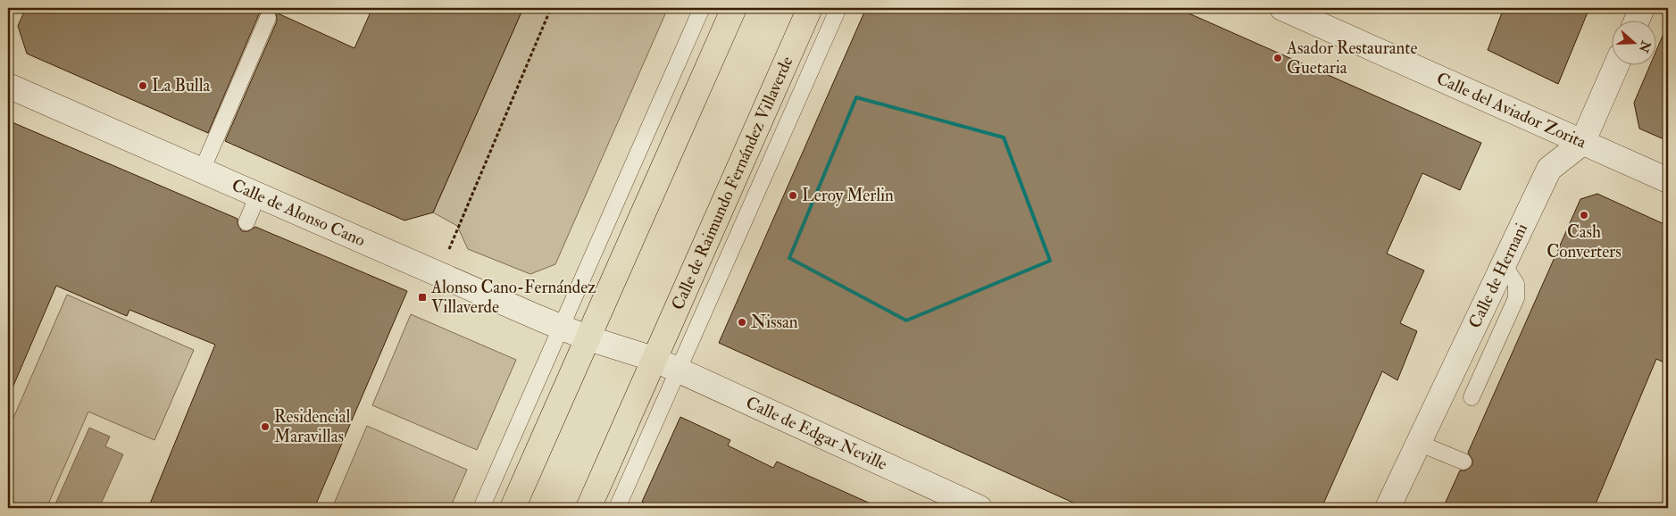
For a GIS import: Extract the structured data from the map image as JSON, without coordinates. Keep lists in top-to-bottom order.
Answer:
{
  "streets": {
    "main road": ["Calle de Raimundo Fernández Villaverde"],
    "street": [
      "Calle del Aviador Zorita",
      "Calle de Alonso Cano",
      "Calle de Hernani",
      "Calle de Edgar Neville"
    ]
  },
  "crossings": [
    ["Calle del Aviador Zorita", "Calle de Hernani"],
    ["Calle de Raimundo Fernández Villaverde", "Calle de Edgar Neville"]
  ],
  "places": {
    "other": [
      "Asador Restaurante Guetaria",
      "La Bulla",
      "Leroy Merlin",
      "Cash Converters",
      "Nissan",
      "Residencial Maravillas"
    ],
    "transit": ["Alonso Cano-Fernández Villaverde"]
  },
  "north": "right"
}
